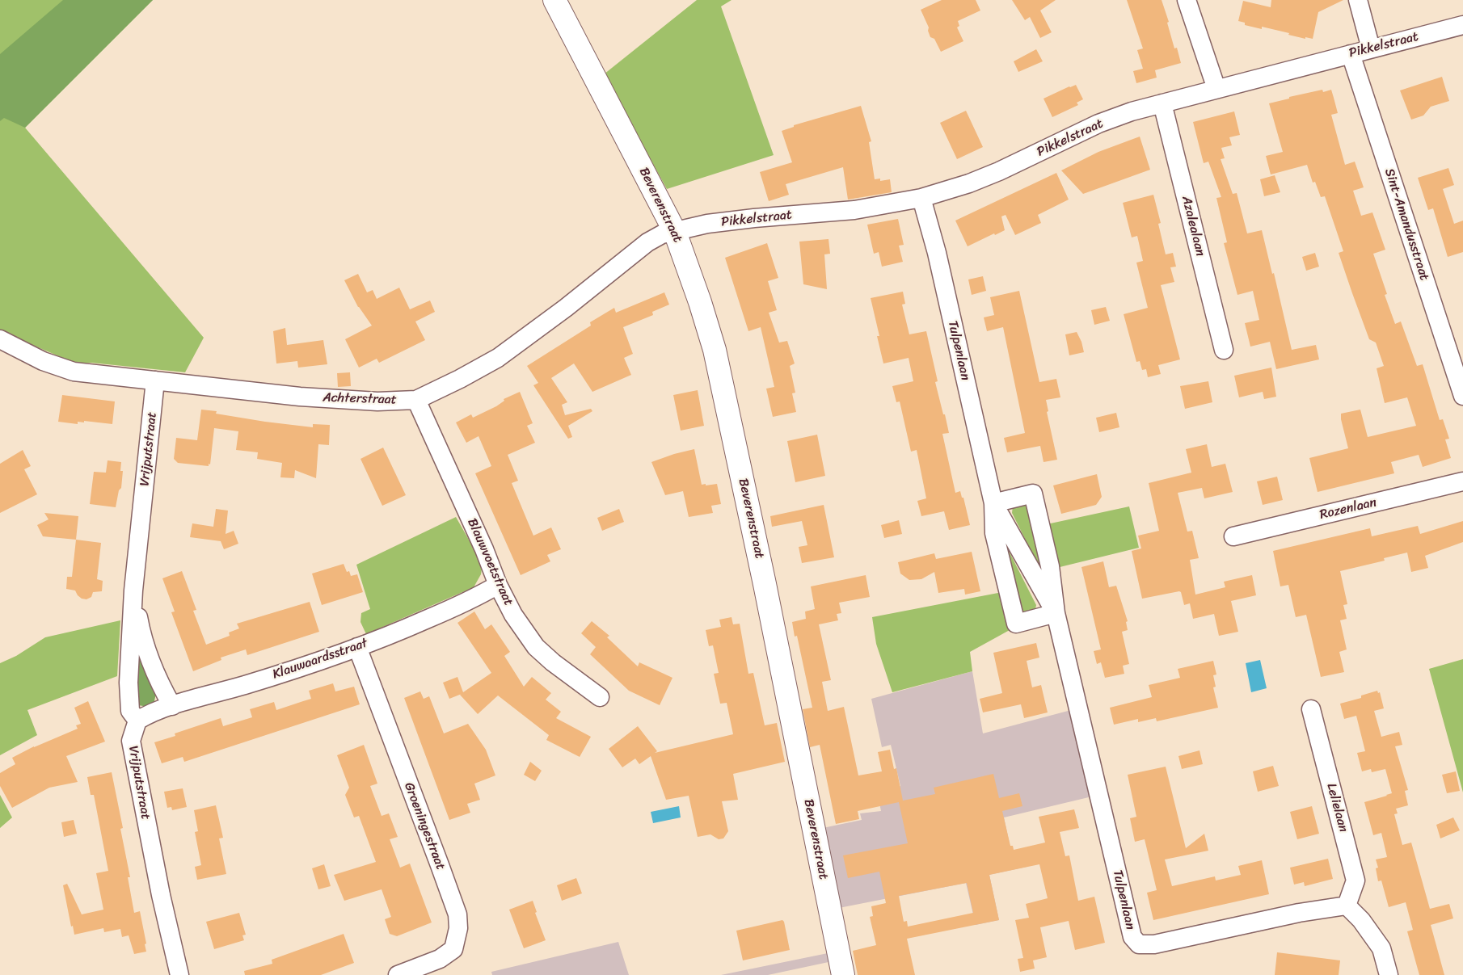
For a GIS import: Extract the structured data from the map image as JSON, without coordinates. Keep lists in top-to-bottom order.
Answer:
{
  "streets": {
    "street": [
      "Pikkelstraat",
      "Beverenstraat",
      "Sint-Amandusstraat",
      "Azalealaan",
      "Tulpenlaan",
      "Achterstraat",
      "Vrijputstraat",
      "Rozenlaan",
      "Blauwvoetstraat",
      "Klauwaardsstraat",
      "Lelielaan",
      "Groeningestraat"
    ]
  },
  "crossings": [
    ["Pikkelstraat", "Beverenstraat"],
    ["Pikkelstraat", "Sint-Amandusstraat"],
    ["Pikkelstraat", "Azalealaan"],
    ["Pikkelstraat", "Tulpenlaan"],
    ["Pikkelstraat", "Achterstraat"],
    ["Beverenstraat", "Achterstraat"],
    ["Tulpenlaan", "Lelielaan"],
    ["Achterstraat", "Vrijputstraat"],
    ["Achterstraat", "Blauwvoetstraat"],
    ["Vrijputstraat", "Klauwaardsstraat"],
    ["Blauwvoetstraat", "Klauwaardsstraat"],
    ["Klauwaardsstraat", "Groeningestraat"]
  ]
}
